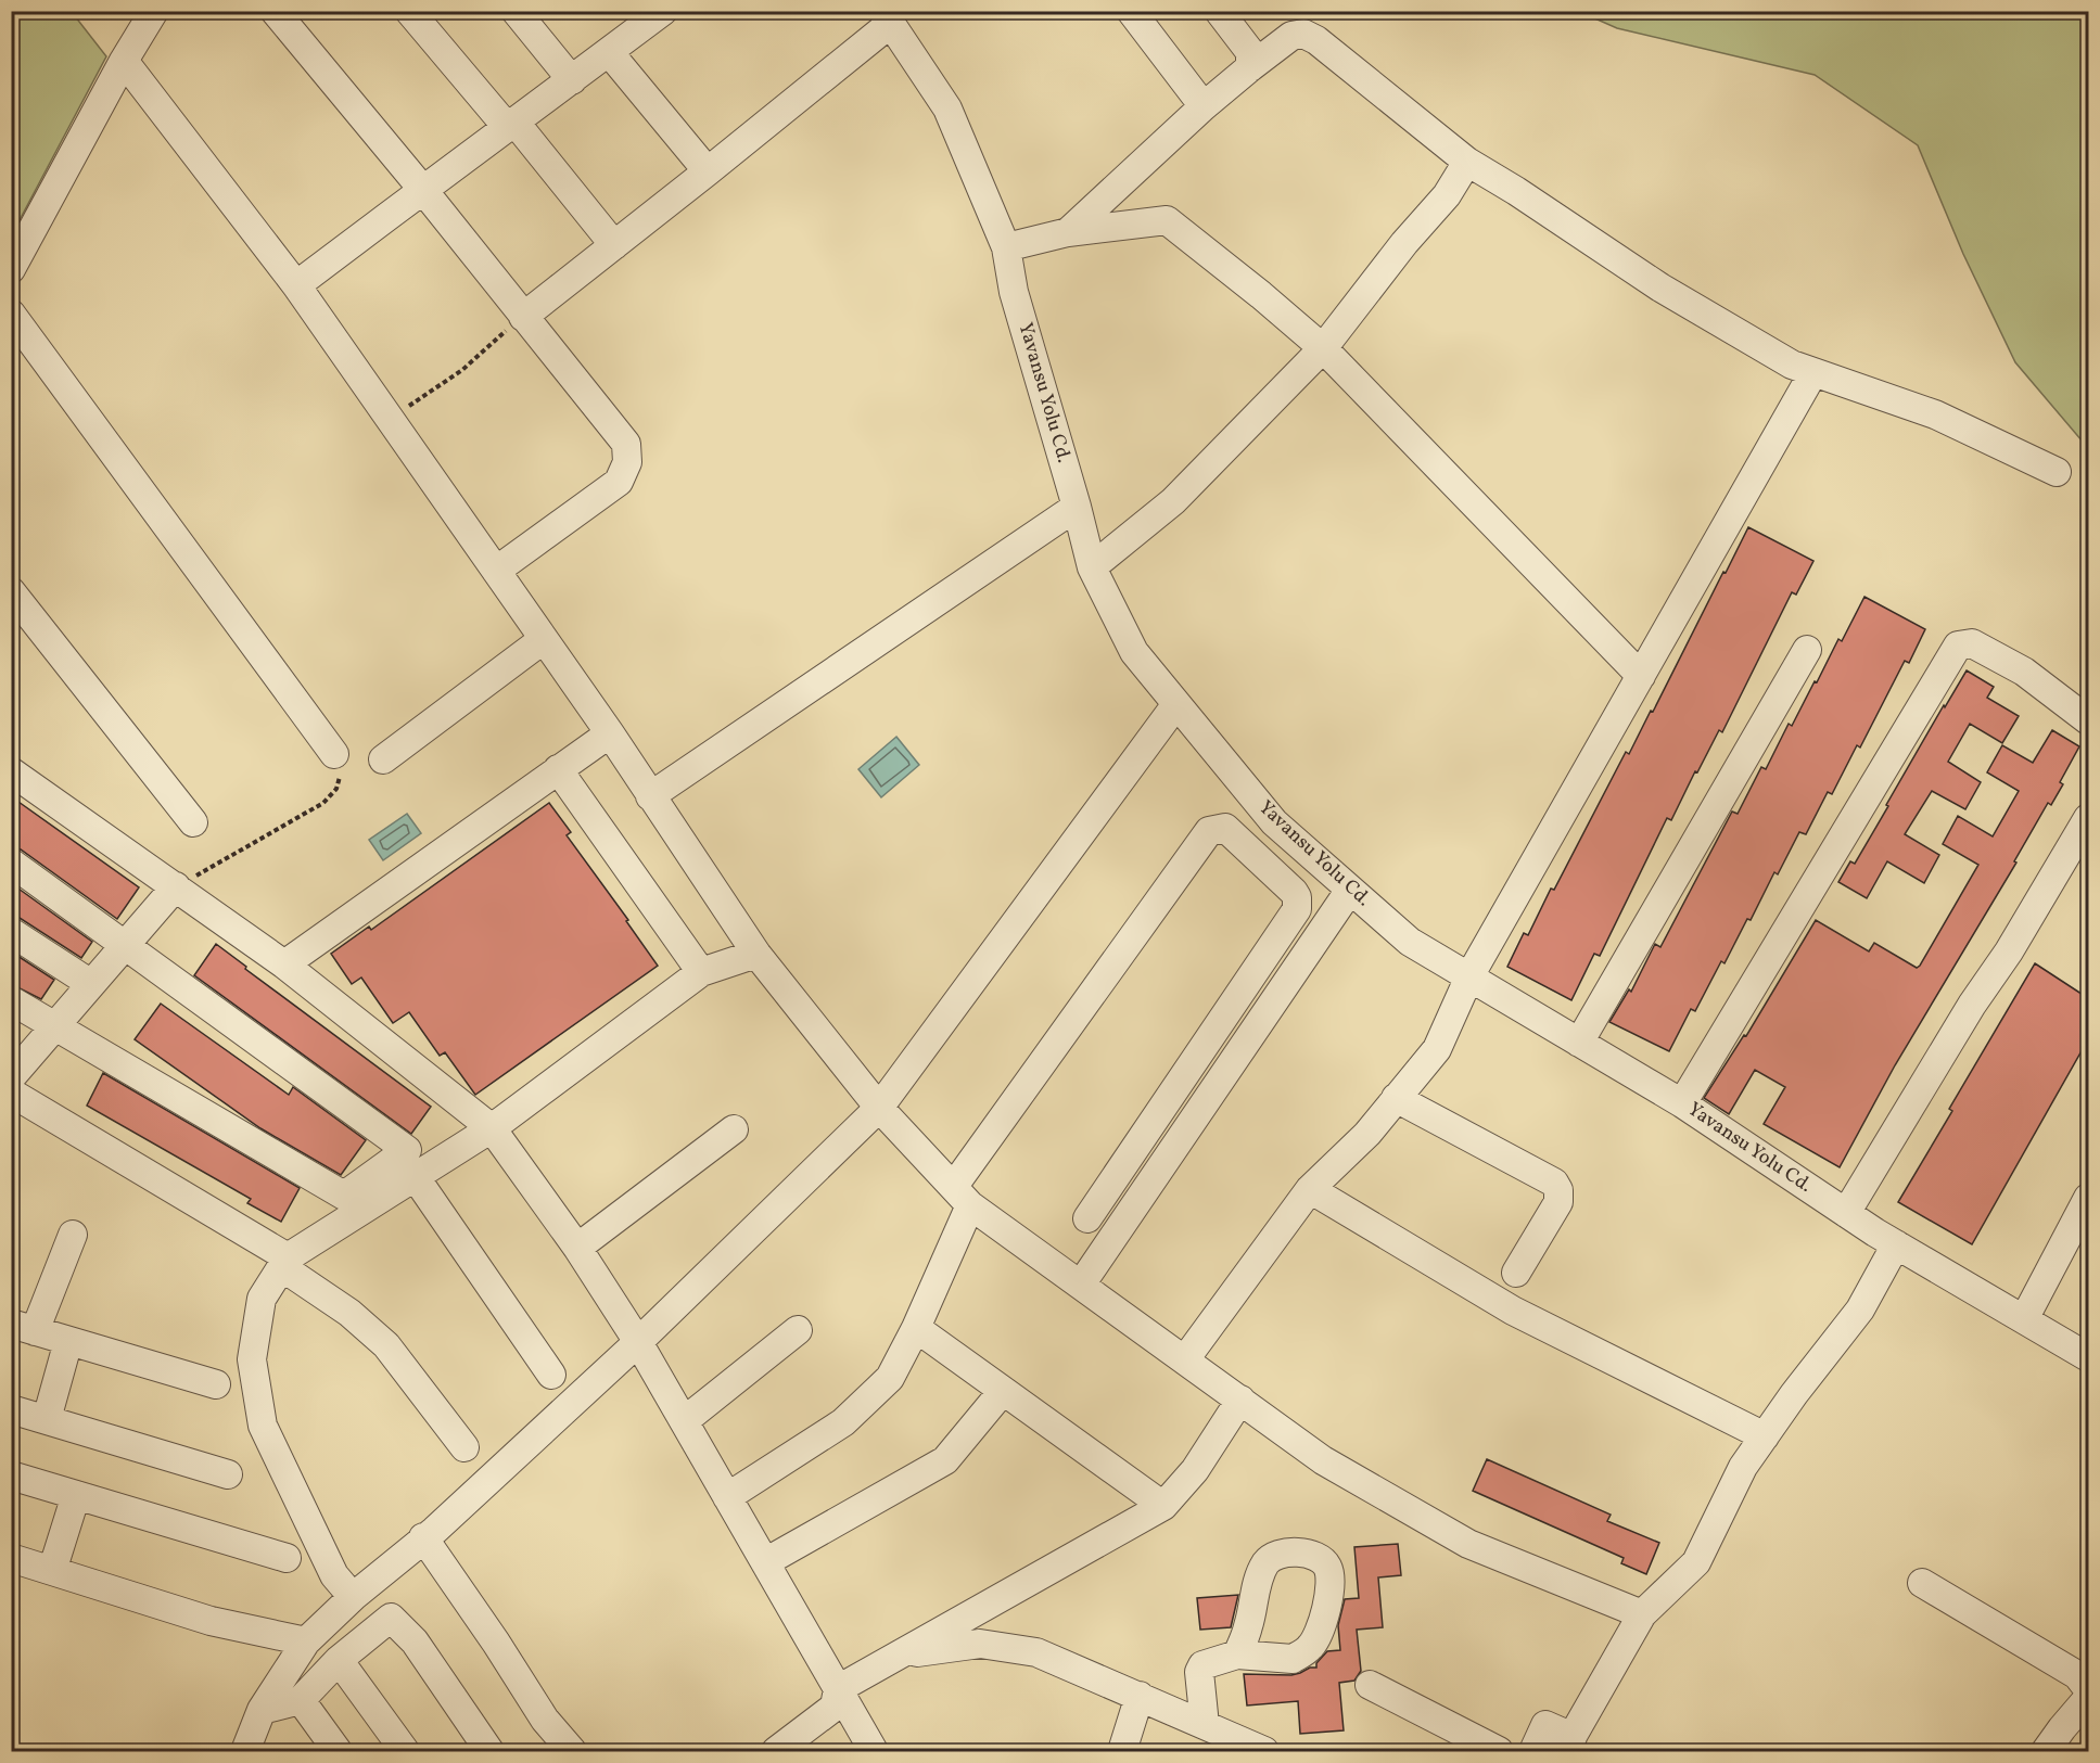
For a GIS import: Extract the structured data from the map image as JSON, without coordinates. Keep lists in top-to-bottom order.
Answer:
{
  "streets": {
    "street": ["Yavansu Yolu Cd."]
  }
}
